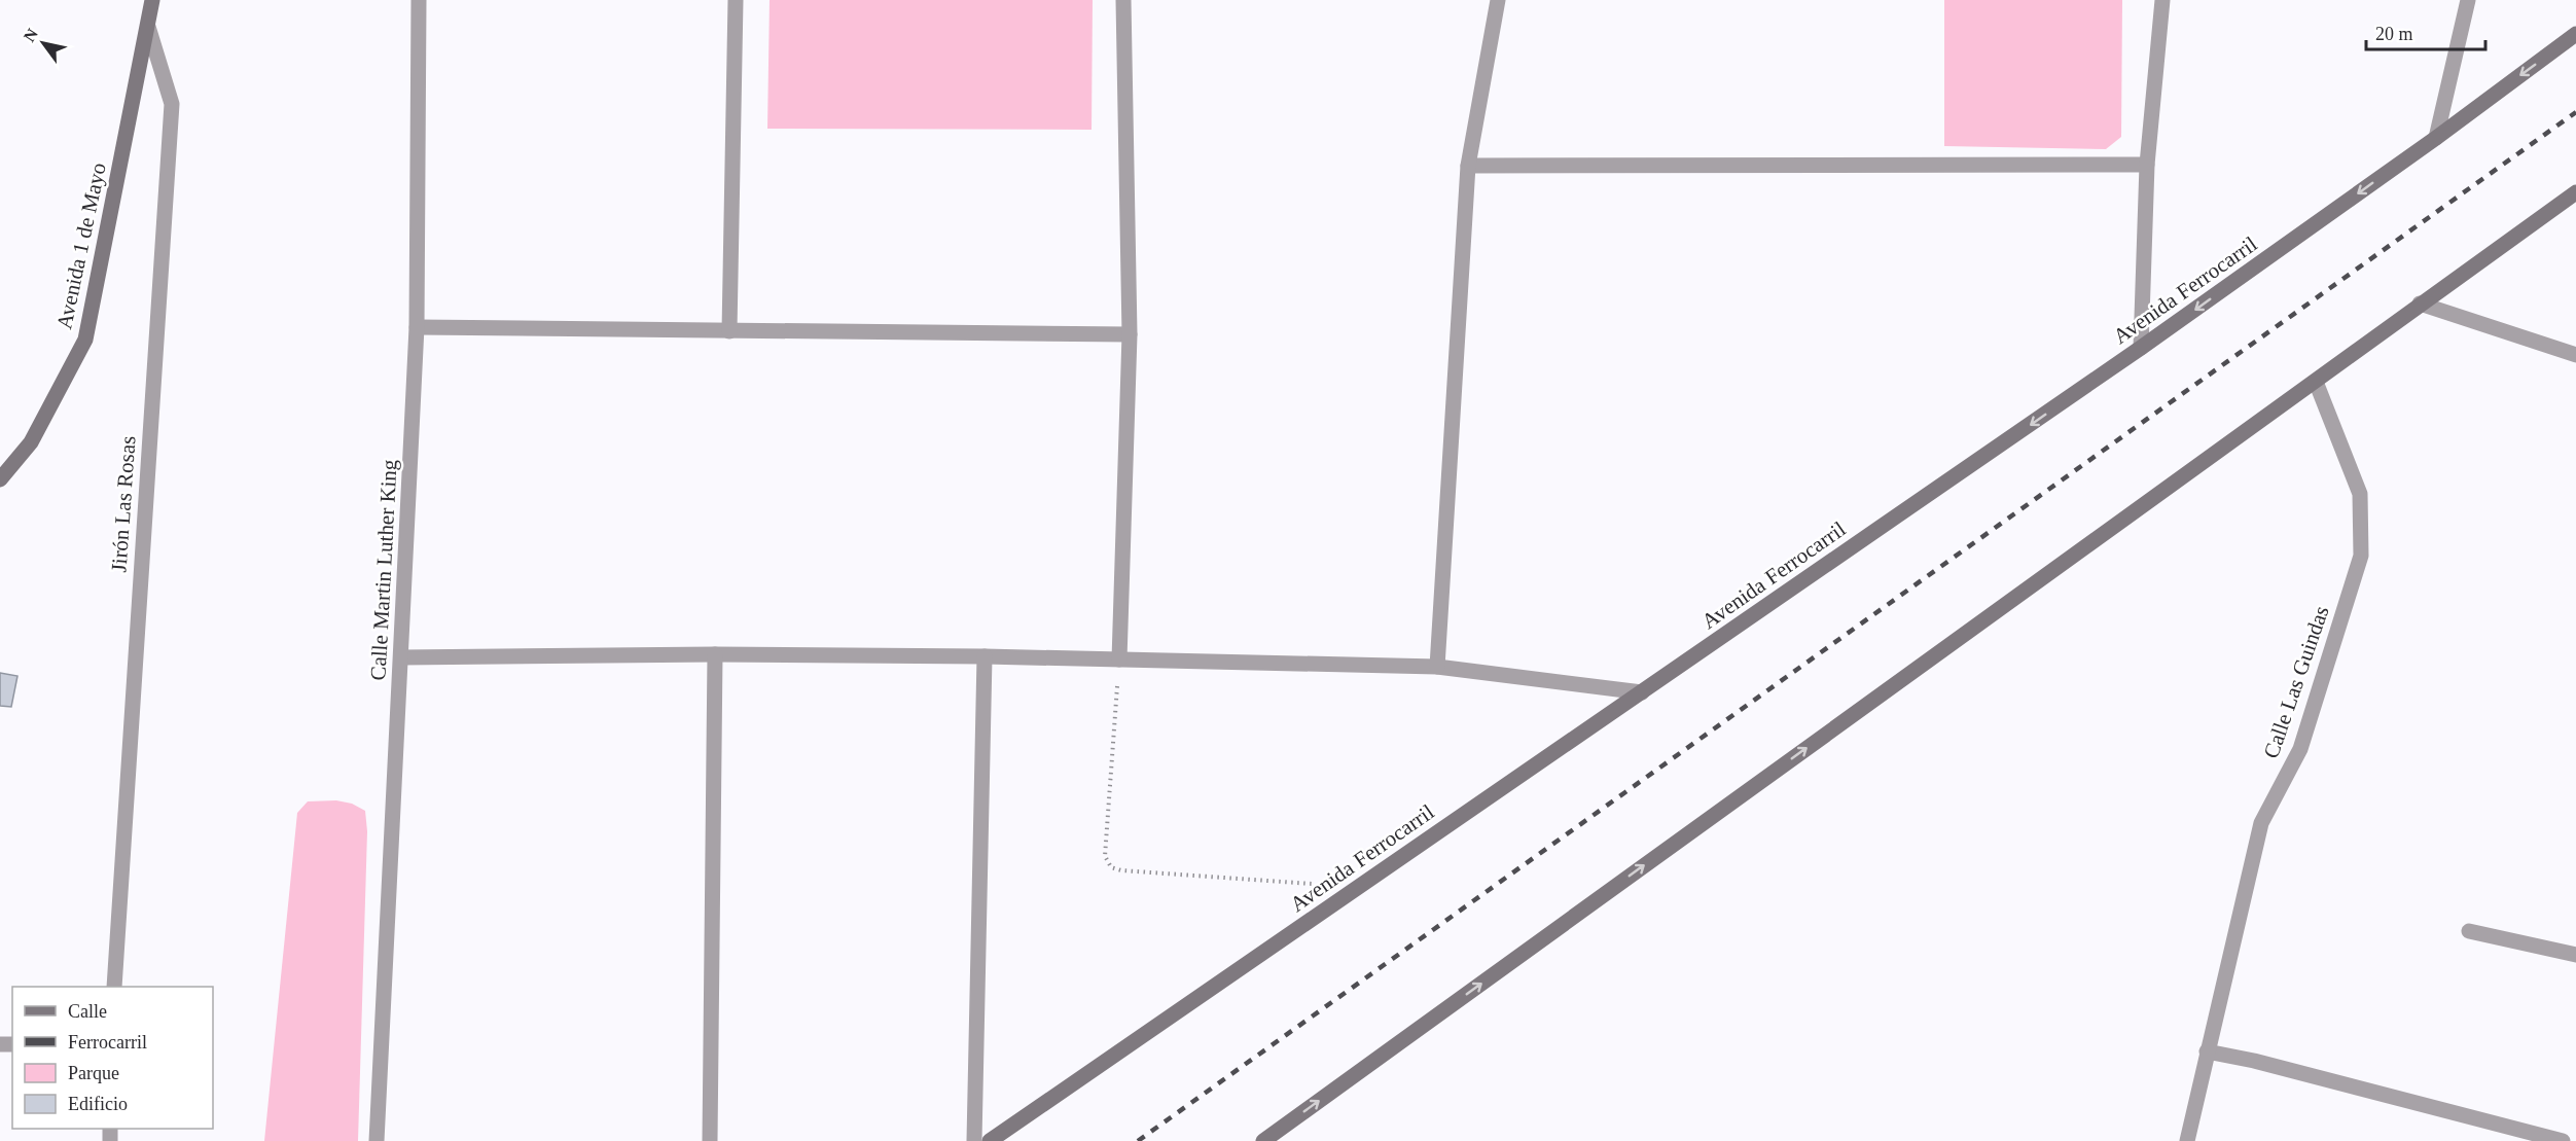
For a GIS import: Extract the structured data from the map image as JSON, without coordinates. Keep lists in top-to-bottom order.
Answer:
{
  "streets": {
    "main road": ["Avenida 1 de Mayo", "Avenida Ferrocarril"],
    "street": ["Jirón Las Rosas", "Calle Martin Luther King", "Calle Las Guindas"]
  },
  "crossings": [
    ["Avenida 1 de Mayo", "Jirón Las Rosas"]
  ],
  "legend": [
    "Calle",
    "Ferrocarril",
    "Parque",
    "Edificio"
  ],
  "scale_bar": "20 m",
  "north": "top left"
}
